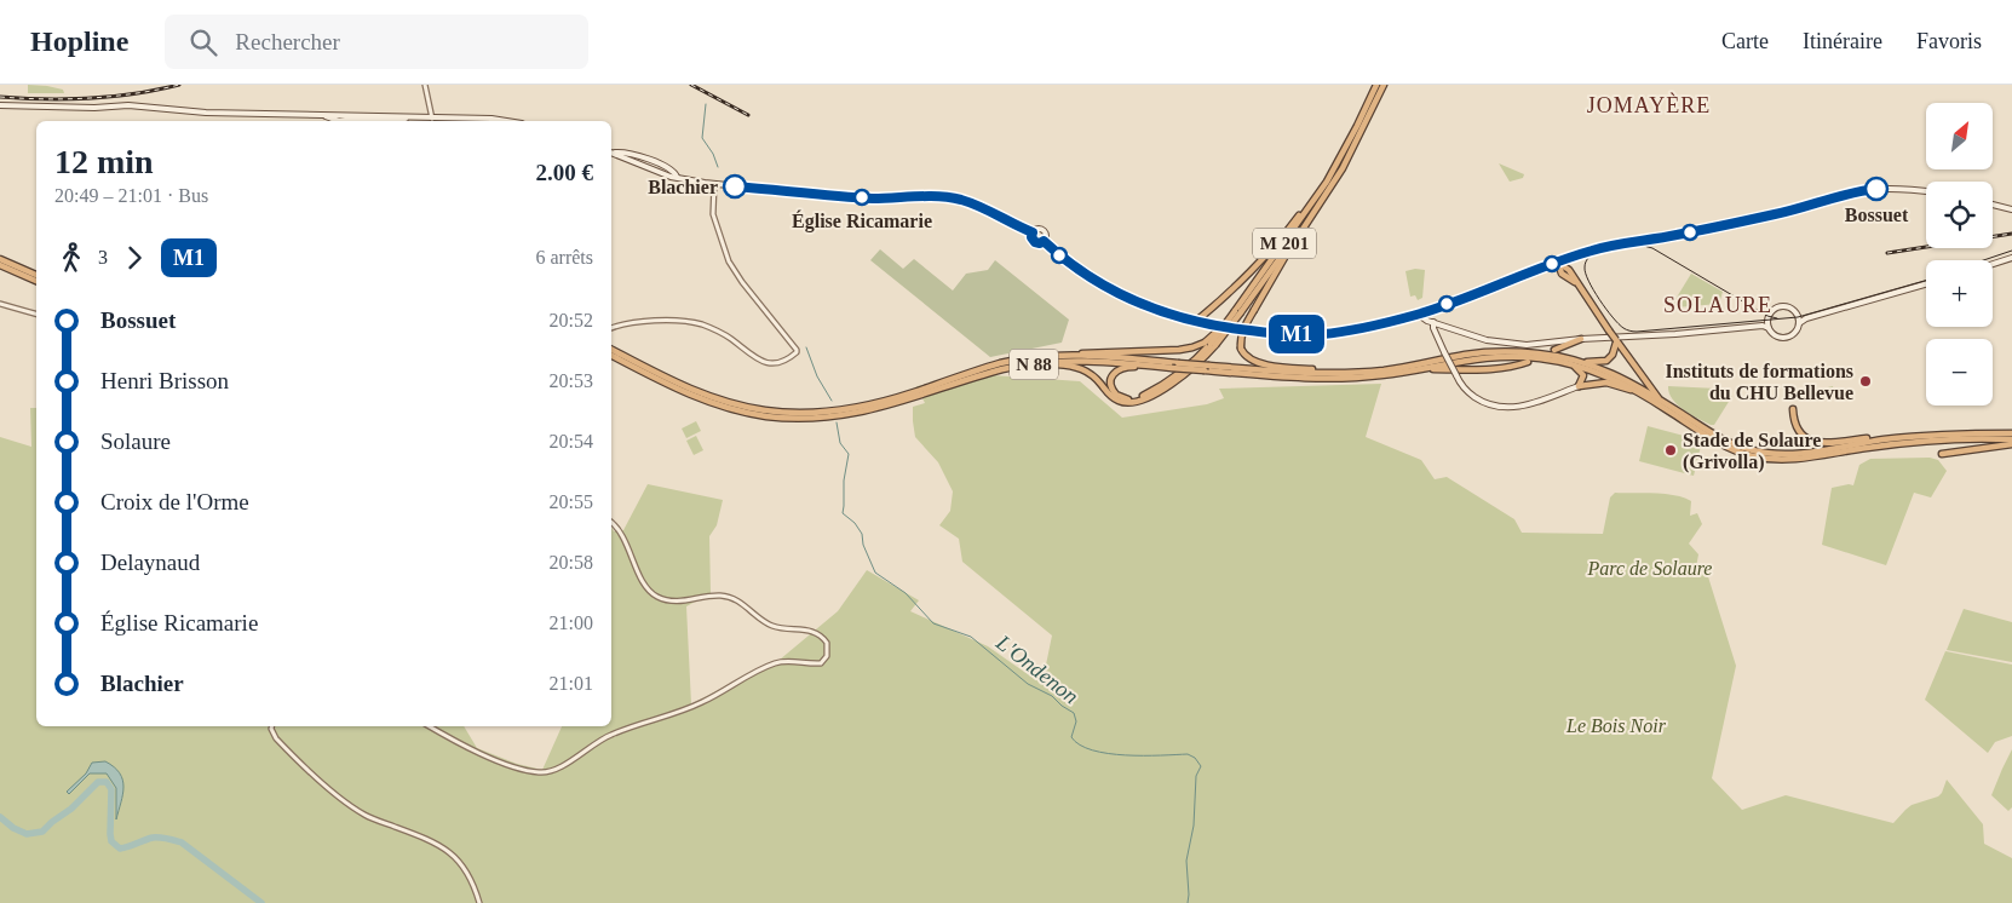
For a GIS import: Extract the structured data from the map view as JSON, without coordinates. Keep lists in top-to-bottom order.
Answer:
{
  "streets": {
    "highway": ["M 201", "N 88"]
  },
  "crossings": [
    ["M 201", "N 88"]
  ],
  "districts": ["JOMAYÈRE", "SOLAURE"],
  "water": ["L'Ondenon"],
  "parks": ["Parc de Solaure", "Le Bois Noir"],
  "places": [
    "Blachier",
    "Bossuet",
    "Église Ricamarie",
    "Instituts de formations du CHU Bellevue",
    "Stade de Solaure (Grivolla)"
  ],
  "lines": ["bus line M1"],
  "north": "top right",
  "page": {
    "header": "Hopline",
    "search": "Rechercher",
    "nav": ["Carte", "Itinéraire", "Favoris"],
    "on_map": "M1",
    "map_buttons": ["+", "−"],
    "heading": ["12 min", "20:49 – 21:01 · Bus", "2.00 €"],
    "legs": ["3", "M1", "6 arrêts"],
    "list": [
      {
        "name": "Bossuet",
        "value": "20:52"
      },
      {
        "name": "Henri Brisson",
        "value": "20:53"
      },
      {
        "name": "Solaure",
        "value": "20:54"
      },
      {
        "name": "Croix de l'Orme",
        "value": "20:55"
      },
      {
        "name": "Delaynaud",
        "value": "20:58"
      },
      {
        "name": "Église Ricamarie",
        "value": "21:00"
      },
      {
        "name": "Blachier",
        "value": "21:01"
      }
    ]
  }
}
